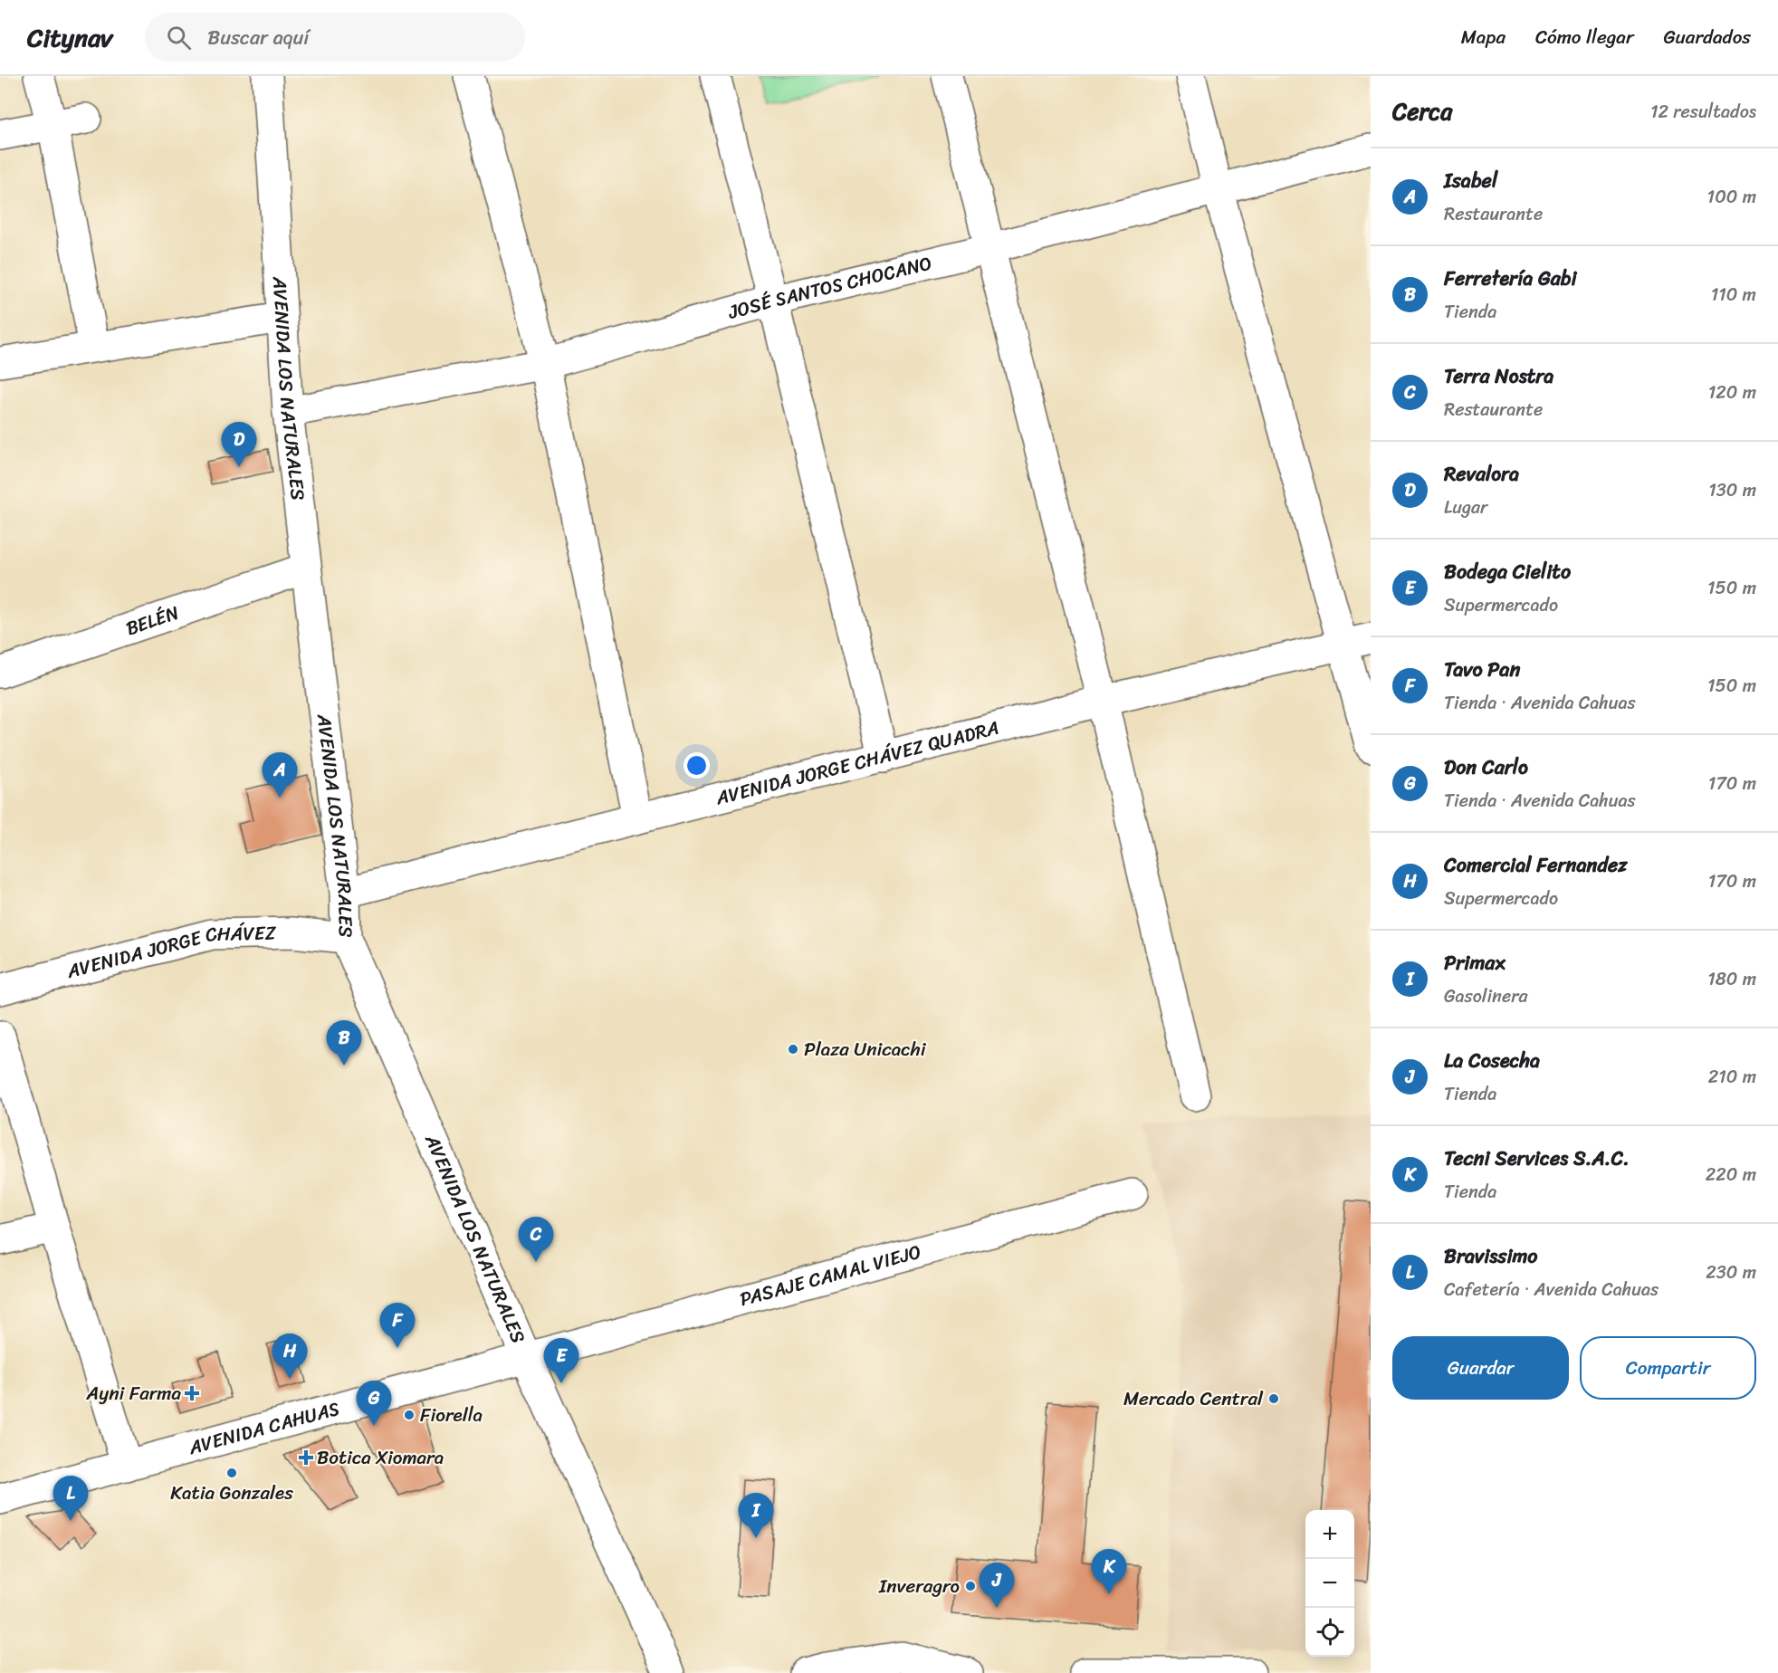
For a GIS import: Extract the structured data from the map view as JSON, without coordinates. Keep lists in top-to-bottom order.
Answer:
{
  "streets": {
    "main road": [
      "JOSÉ SANTOS CHOCANO",
      "AVENIDA LOS NATURALES",
      "BELÉN",
      "AVENIDA JORGE CHÁVEZ QUADRA",
      "AVENIDA JORGE CHÁVEZ",
      "PASAJE CAMAL VIEJO",
      "AVENIDA CAHUAS"
    ]
  },
  "crossings": [
    ["JOSÉ SANTOS CHOCANO", "AVENIDA LOS NATURALES"],
    ["AVENIDA LOS NATURALES", "BELÉN"],
    ["AVENIDA LOS NATURALES", "AVENIDA JORGE CHÁVEZ QUADRA"],
    ["AVENIDA LOS NATURALES", "AVENIDA JORGE CHÁVEZ"],
    ["AVENIDA LOS NATURALES", "PASAJE CAMAL VIEJO"],
    ["AVENIDA LOS NATURALES", "AVENIDA CAHUAS"],
    ["PASAJE CAMAL VIEJO", "AVENIDA CAHUAS"]
  ],
  "places": {
    "other": [
      "Plaza Unicachi",
      "Mercado Central",
      "Fiorella",
      "Katia Gonzales",
      "Inveragro"
    ],
    "health": ["Ayni Farma", "Botica Xiomara"]
  },
  "page": {
    "header": "Citynav",
    "search": "Buscar aquí",
    "nav": ["Mapa", "Cómo llegar", "Guardados"],
    "heading": ["Cerca", "12 resultados"],
    "list": [
      {
        "mark": "A",
        "name": "Isabel",
        "note": "Restaurante",
        "value": "100 m"
      },
      {
        "mark": "B",
        "name": "Ferretería Gabi",
        "note": "Tienda",
        "value": "110 m"
      },
      {
        "mark": "C",
        "name": "Terra Nostra",
        "note": "Restaurante",
        "value": "120 m"
      },
      {
        "mark": "D",
        "name": "Revalora",
        "note": "Lugar",
        "value": "130 m"
      },
      {
        "mark": "E",
        "name": "Bodega Cielito",
        "note": "Supermercado",
        "value": "150 m"
      },
      {
        "mark": "F",
        "name": "Tavo Pan",
        "note": "Tienda · Avenida Cahuas",
        "value": "150 m"
      },
      {
        "mark": "G",
        "name": "Don Carlo",
        "note": "Tienda · Avenida Cahuas",
        "value": "170 m"
      },
      {
        "mark": "H",
        "name": "Comercial Fernandez",
        "note": "Supermercado",
        "value": "170 m"
      },
      {
        "mark": "I",
        "name": "Primax",
        "note": "Gasolinera",
        "value": "180 m"
      },
      {
        "mark": "J",
        "name": "La Cosecha",
        "note": "Tienda",
        "value": "210 m"
      },
      {
        "mark": "K",
        "name": "Tecni Services S.A.C.",
        "note": "Tienda",
        "value": "220 m"
      },
      {
        "mark": "L",
        "name": "Bravissimo",
        "note": "Cafetería · Avenida Cahuas",
        "value": "230 m"
      }
    ],
    "pins": [
      "D",
      "A",
      "B",
      "C",
      "F",
      "H",
      "E",
      "G",
      "L",
      "I",
      "K",
      "J"
    ],
    "buttons": ["Guardar", "Compartir"],
    "map_buttons": ["+", "−"]
  }
}
